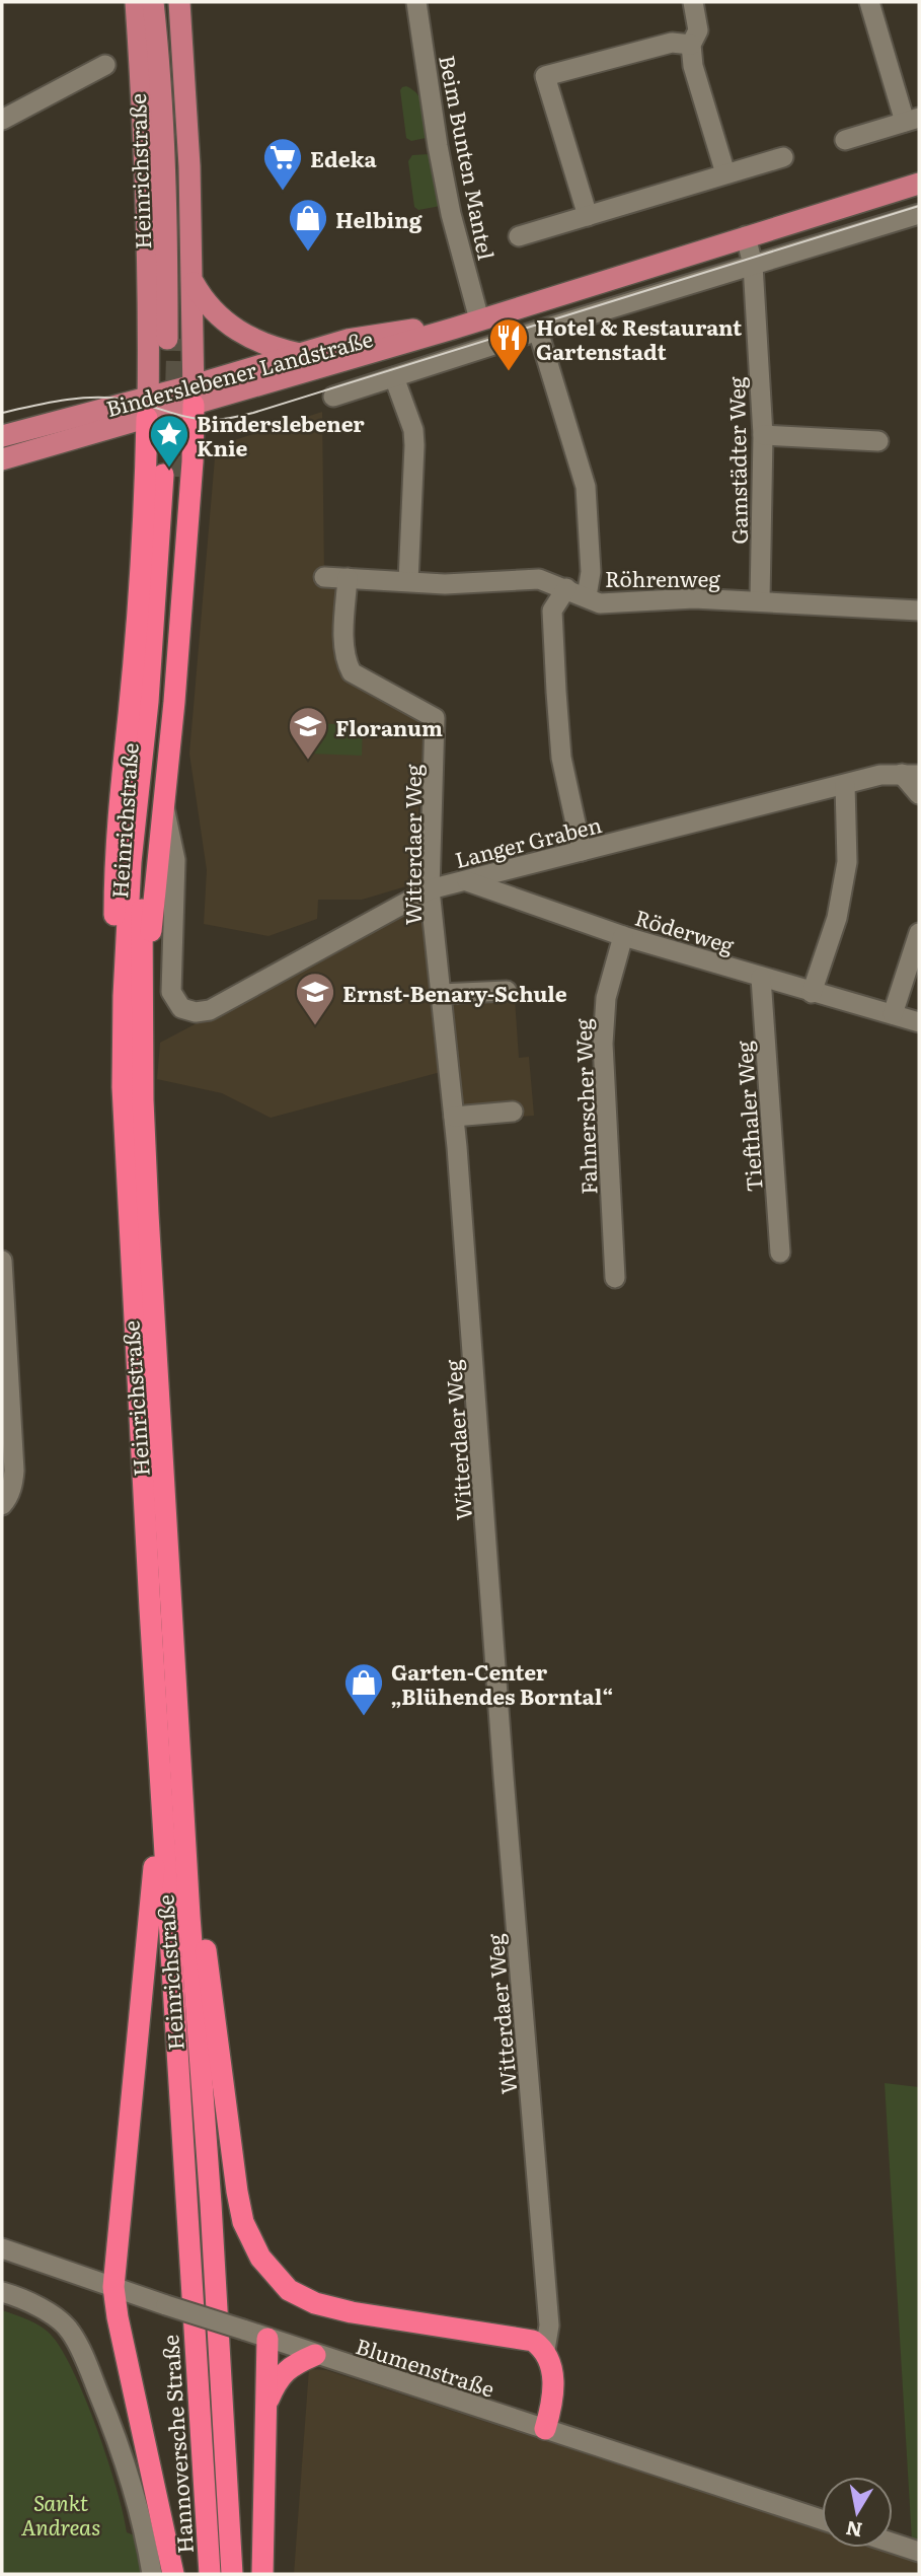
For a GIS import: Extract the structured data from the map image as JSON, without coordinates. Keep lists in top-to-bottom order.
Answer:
{
  "streets": {
    "highway": ["Heinrichstraße", "Hannoversche Straße"],
    "main road": ["Binderslebener Landstraße"],
    "street": [
      "Beim Bunten Mantel",
      "Gamstädter Weg",
      "Röhrenweg",
      "Langer Graben",
      "Witterdaer Weg",
      "Röderweg",
      "Fahnerscher Weg",
      "Tiefthaler Weg",
      "Blumenstraße"
    ]
  },
  "crossings": [
    ["Beim Bunten Mantel", "Binderslebener Landstraße"],
    ["Heinrichstraße", "Binderslebener Landstraße"],
    ["Heinrichstraße", "Hannoversche Straße"],
    ["Binderslebener Landstraße", "Gamstädter Weg"],
    ["Gamstädter Weg", "Röhrenweg"],
    ["Röhrenweg", "Witterdaer Weg"],
    ["Langer Graben", "Witterdaer Weg"],
    ["Langer Graben", "Röderweg"],
    ["Röderweg", "Fahnerscher Weg"],
    ["Röderweg", "Tiefthaler Weg"]
  ],
  "parks": ["Sankt Andreas"],
  "places": {
    "supermarket": ["Edeka"],
    "shop": ["Helbing", "Garten-Center „Blühendes Borntal“"],
    "restaurant": ["Hotel & Restaurant Gartenstadt"],
    "place": ["Binderslebener Knie"],
    "school or university": ["Floranum", "Ernst-Benary-Schule"]
  },
  "north": "bottom"
}
